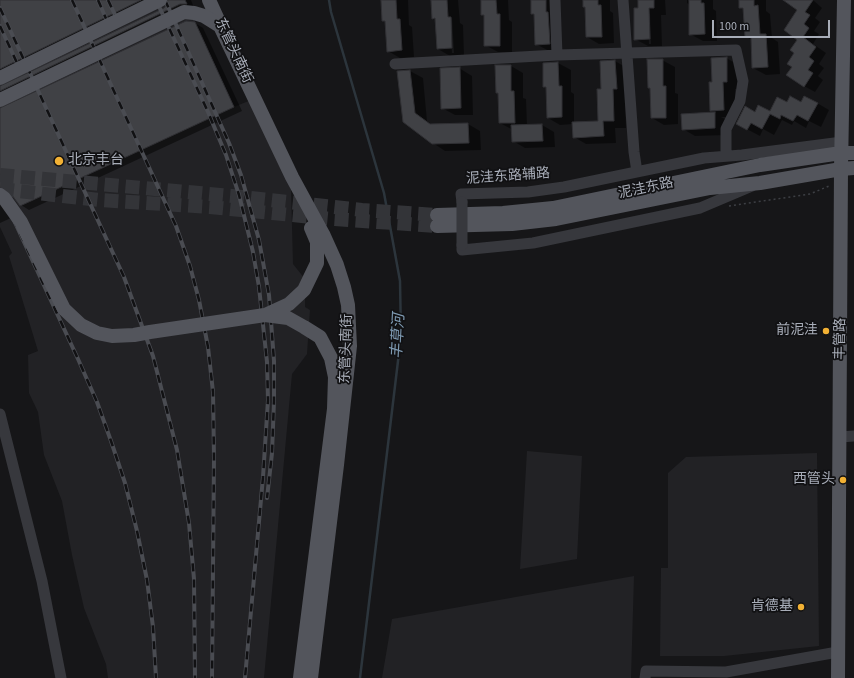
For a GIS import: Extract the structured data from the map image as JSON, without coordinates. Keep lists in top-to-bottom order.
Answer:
{
  "streets": {
    "main road": ["东管头南街", "泥洼东路", "丰管路"],
    "street": ["泥洼东路辅路"]
  },
  "crossings": [
    ["泥洼东路辅路", "泥洼东路"],
    ["泥洼东路辅路", "丰管路"],
    ["泥洼东路", "丰管路"]
  ],
  "water": ["丰草河"],
  "places": [
    "北京丰台",
    "前泥洼",
    "西管头",
    "肯德基"
  ],
  "scale_bar": "100 m"
}
